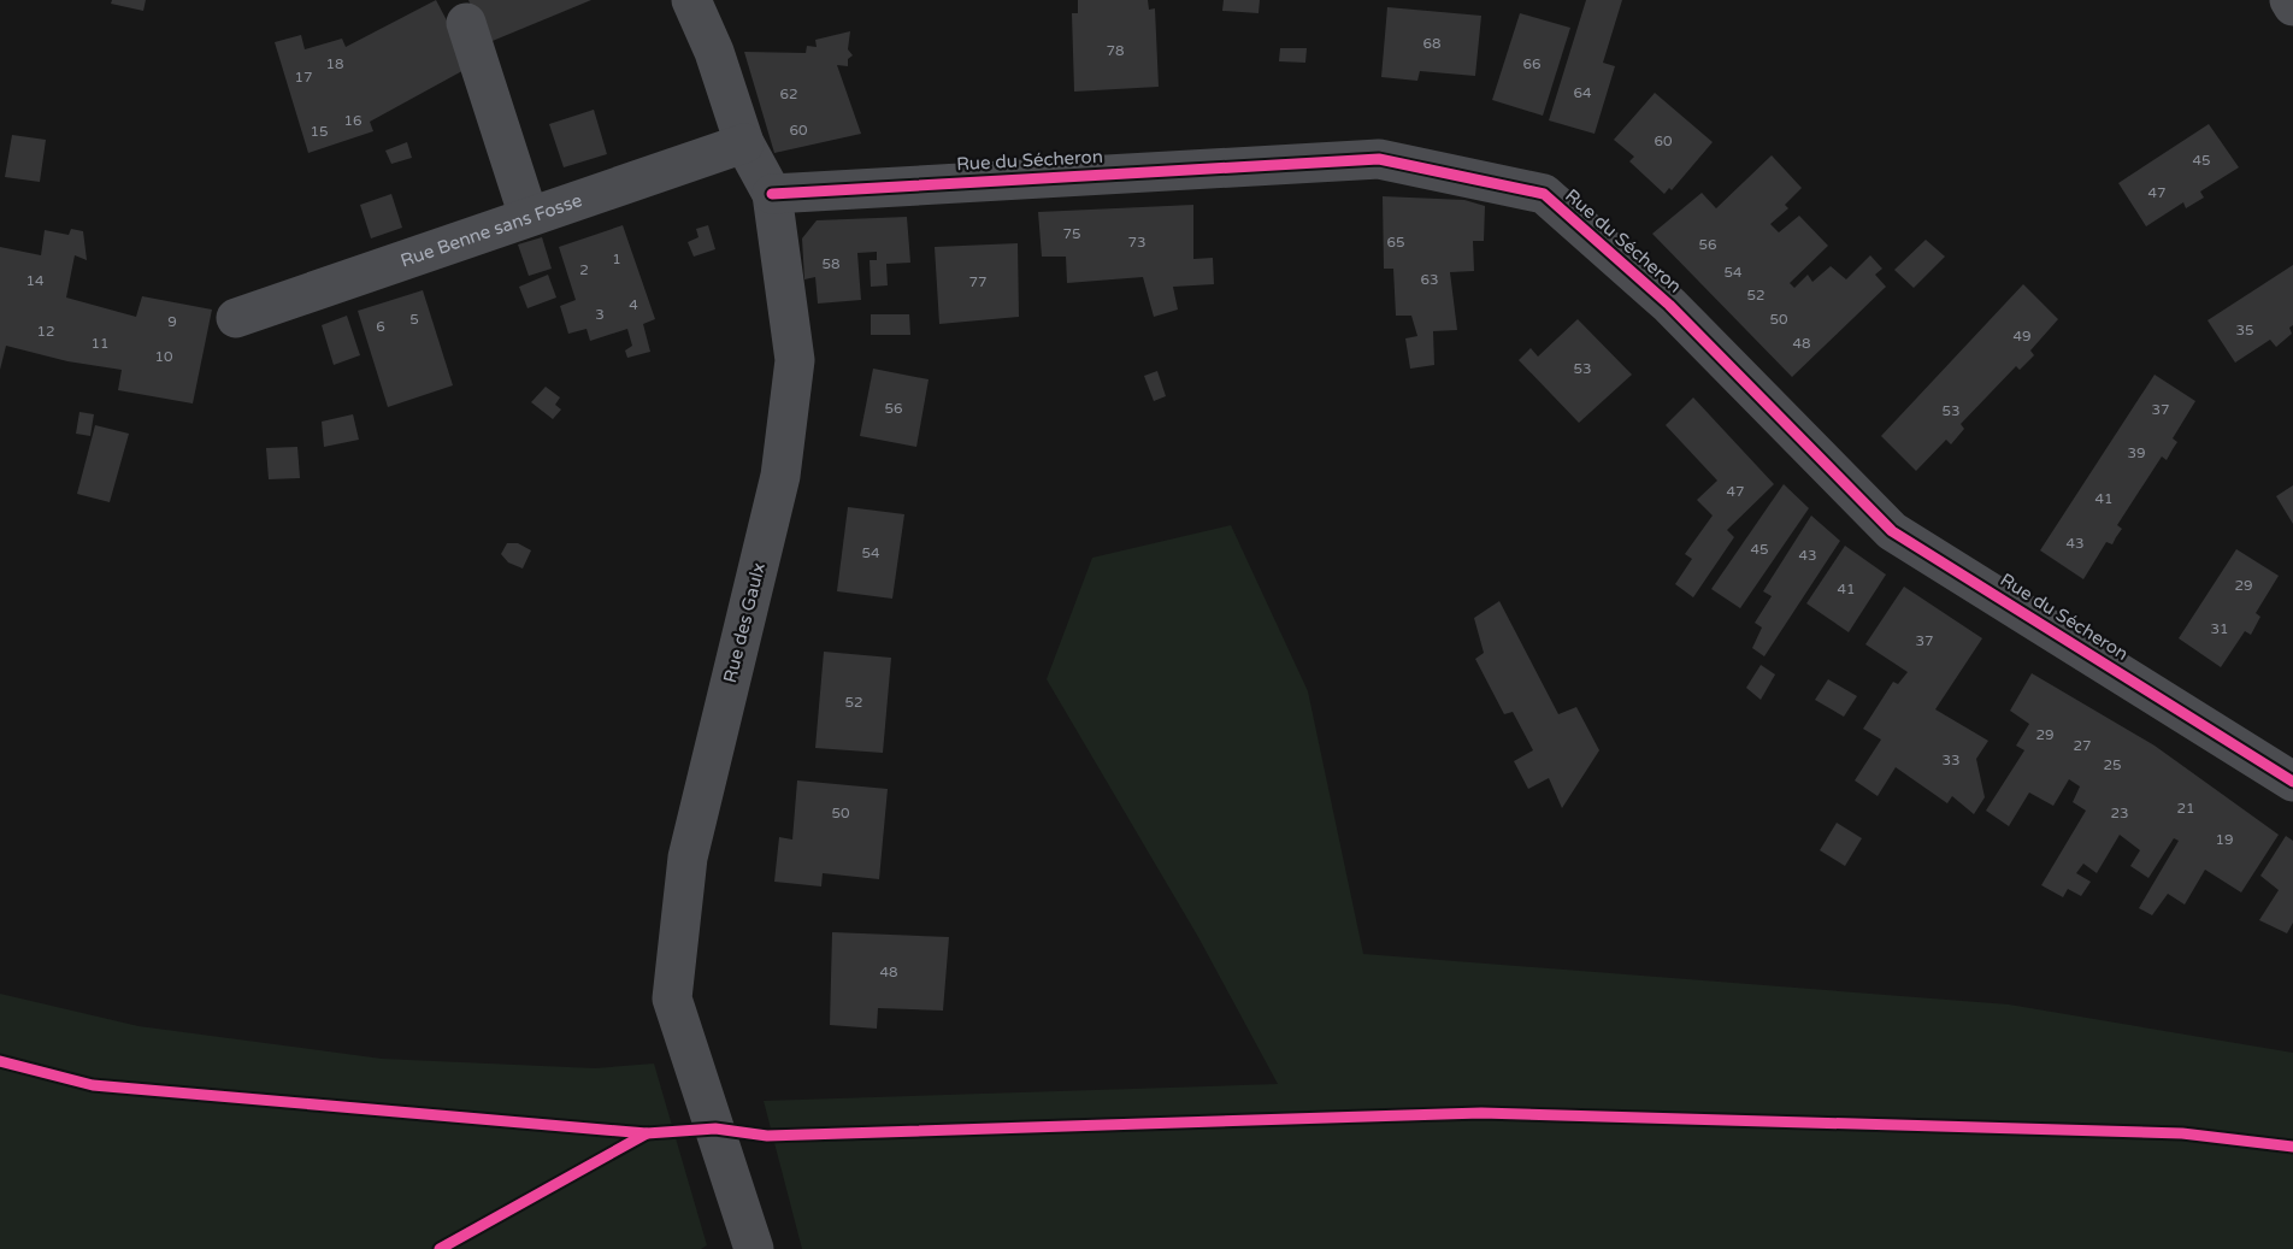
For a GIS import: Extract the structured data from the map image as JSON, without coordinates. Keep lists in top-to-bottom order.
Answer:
{
  "streets": {
    "street": ["Rue du Sécheron", "Rue Benne sans Fosse", "Rue des Gaulx"]
  },
  "crossings": [
    ["Rue du Sécheron", "Rue des Gaulx"],
    ["Rue Benne sans Fosse", "Rue des Gaulx"]
  ],
  "house_numbers": [
    "68",
    "78",
    "18",
    "66",
    "17",
    "64",
    "62",
    "16",
    "60",
    "15",
    "60",
    "45",
    "47",
    "75",
    "73",
    "65",
    "56",
    "1",
    "58",
    "2",
    "54",
    "63",
    "14",
    "77",
    "52",
    "4",
    "3",
    "5",
    "50",
    "9",
    "6",
    "35",
    "12",
    "49",
    "11",
    "48",
    "10",
    "53",
    "56",
    "37",
    "53",
    "39",
    "47",
    "41",
    "43",
    "45",
    "54",
    "43",
    "29",
    "41",
    "31",
    "37",
    "52",
    "29",
    "27",
    "33",
    "25",
    "21",
    "50",
    "23",
    "19",
    "48"
  ]
}
